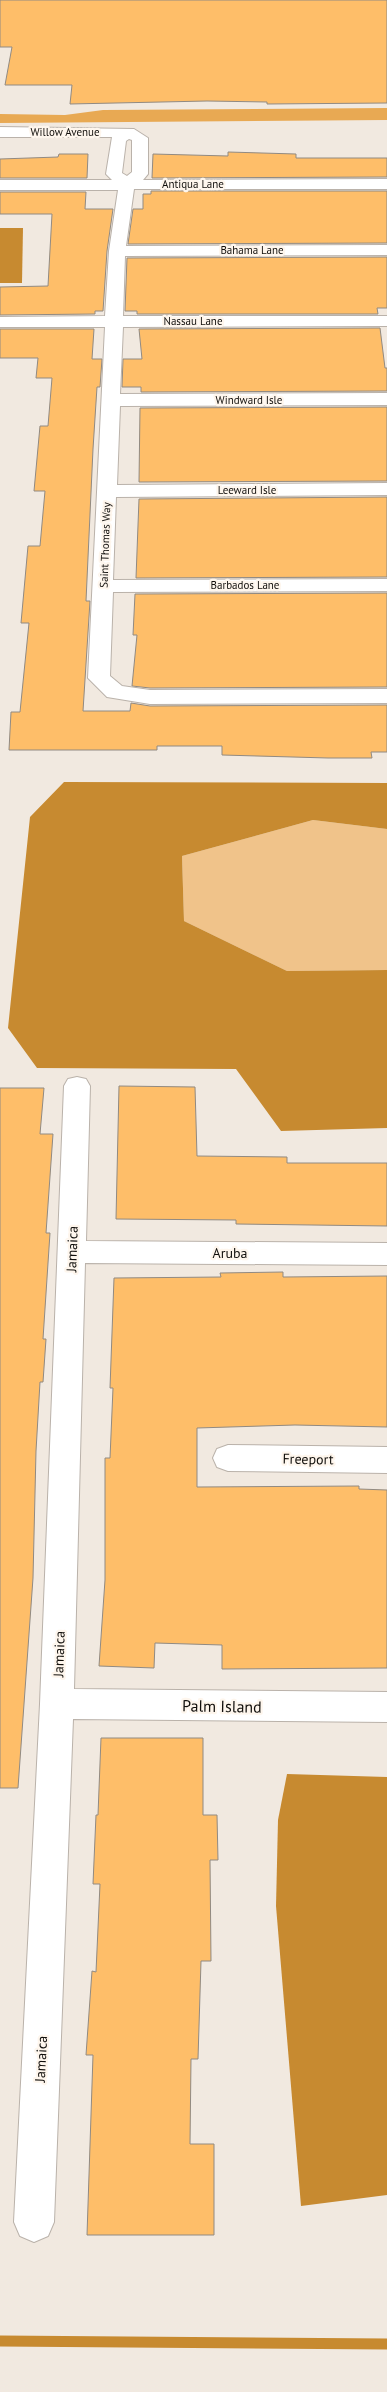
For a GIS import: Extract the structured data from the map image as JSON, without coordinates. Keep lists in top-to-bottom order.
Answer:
{
  "streets": {
    "street": [
      "Willow Avenue",
      "Antiqua Lane",
      "Bahama Lane",
      "Nassau Lane",
      "Windward Isle",
      "Leeward Isle",
      "Saint Thomas Way",
      "Barbados Lane",
      "Jamaica",
      "Aruba",
      "Freeport",
      "Palm Island"
    ]
  },
  "crossings": [
    ["Willow Avenue", "Antiqua Lane"],
    ["Willow Avenue", "Saint Thomas Way"],
    ["Antiqua Lane", "Saint Thomas Way"],
    ["Bahama Lane", "Saint Thomas Way"],
    ["Nassau Lane", "Saint Thomas Way"],
    ["Windward Isle", "Saint Thomas Way"],
    ["Leeward Isle", "Saint Thomas Way"],
    ["Saint Thomas Way", "Barbados Lane"],
    ["Jamaica", "Aruba"],
    ["Jamaica", "Palm Island"]
  ]
}
